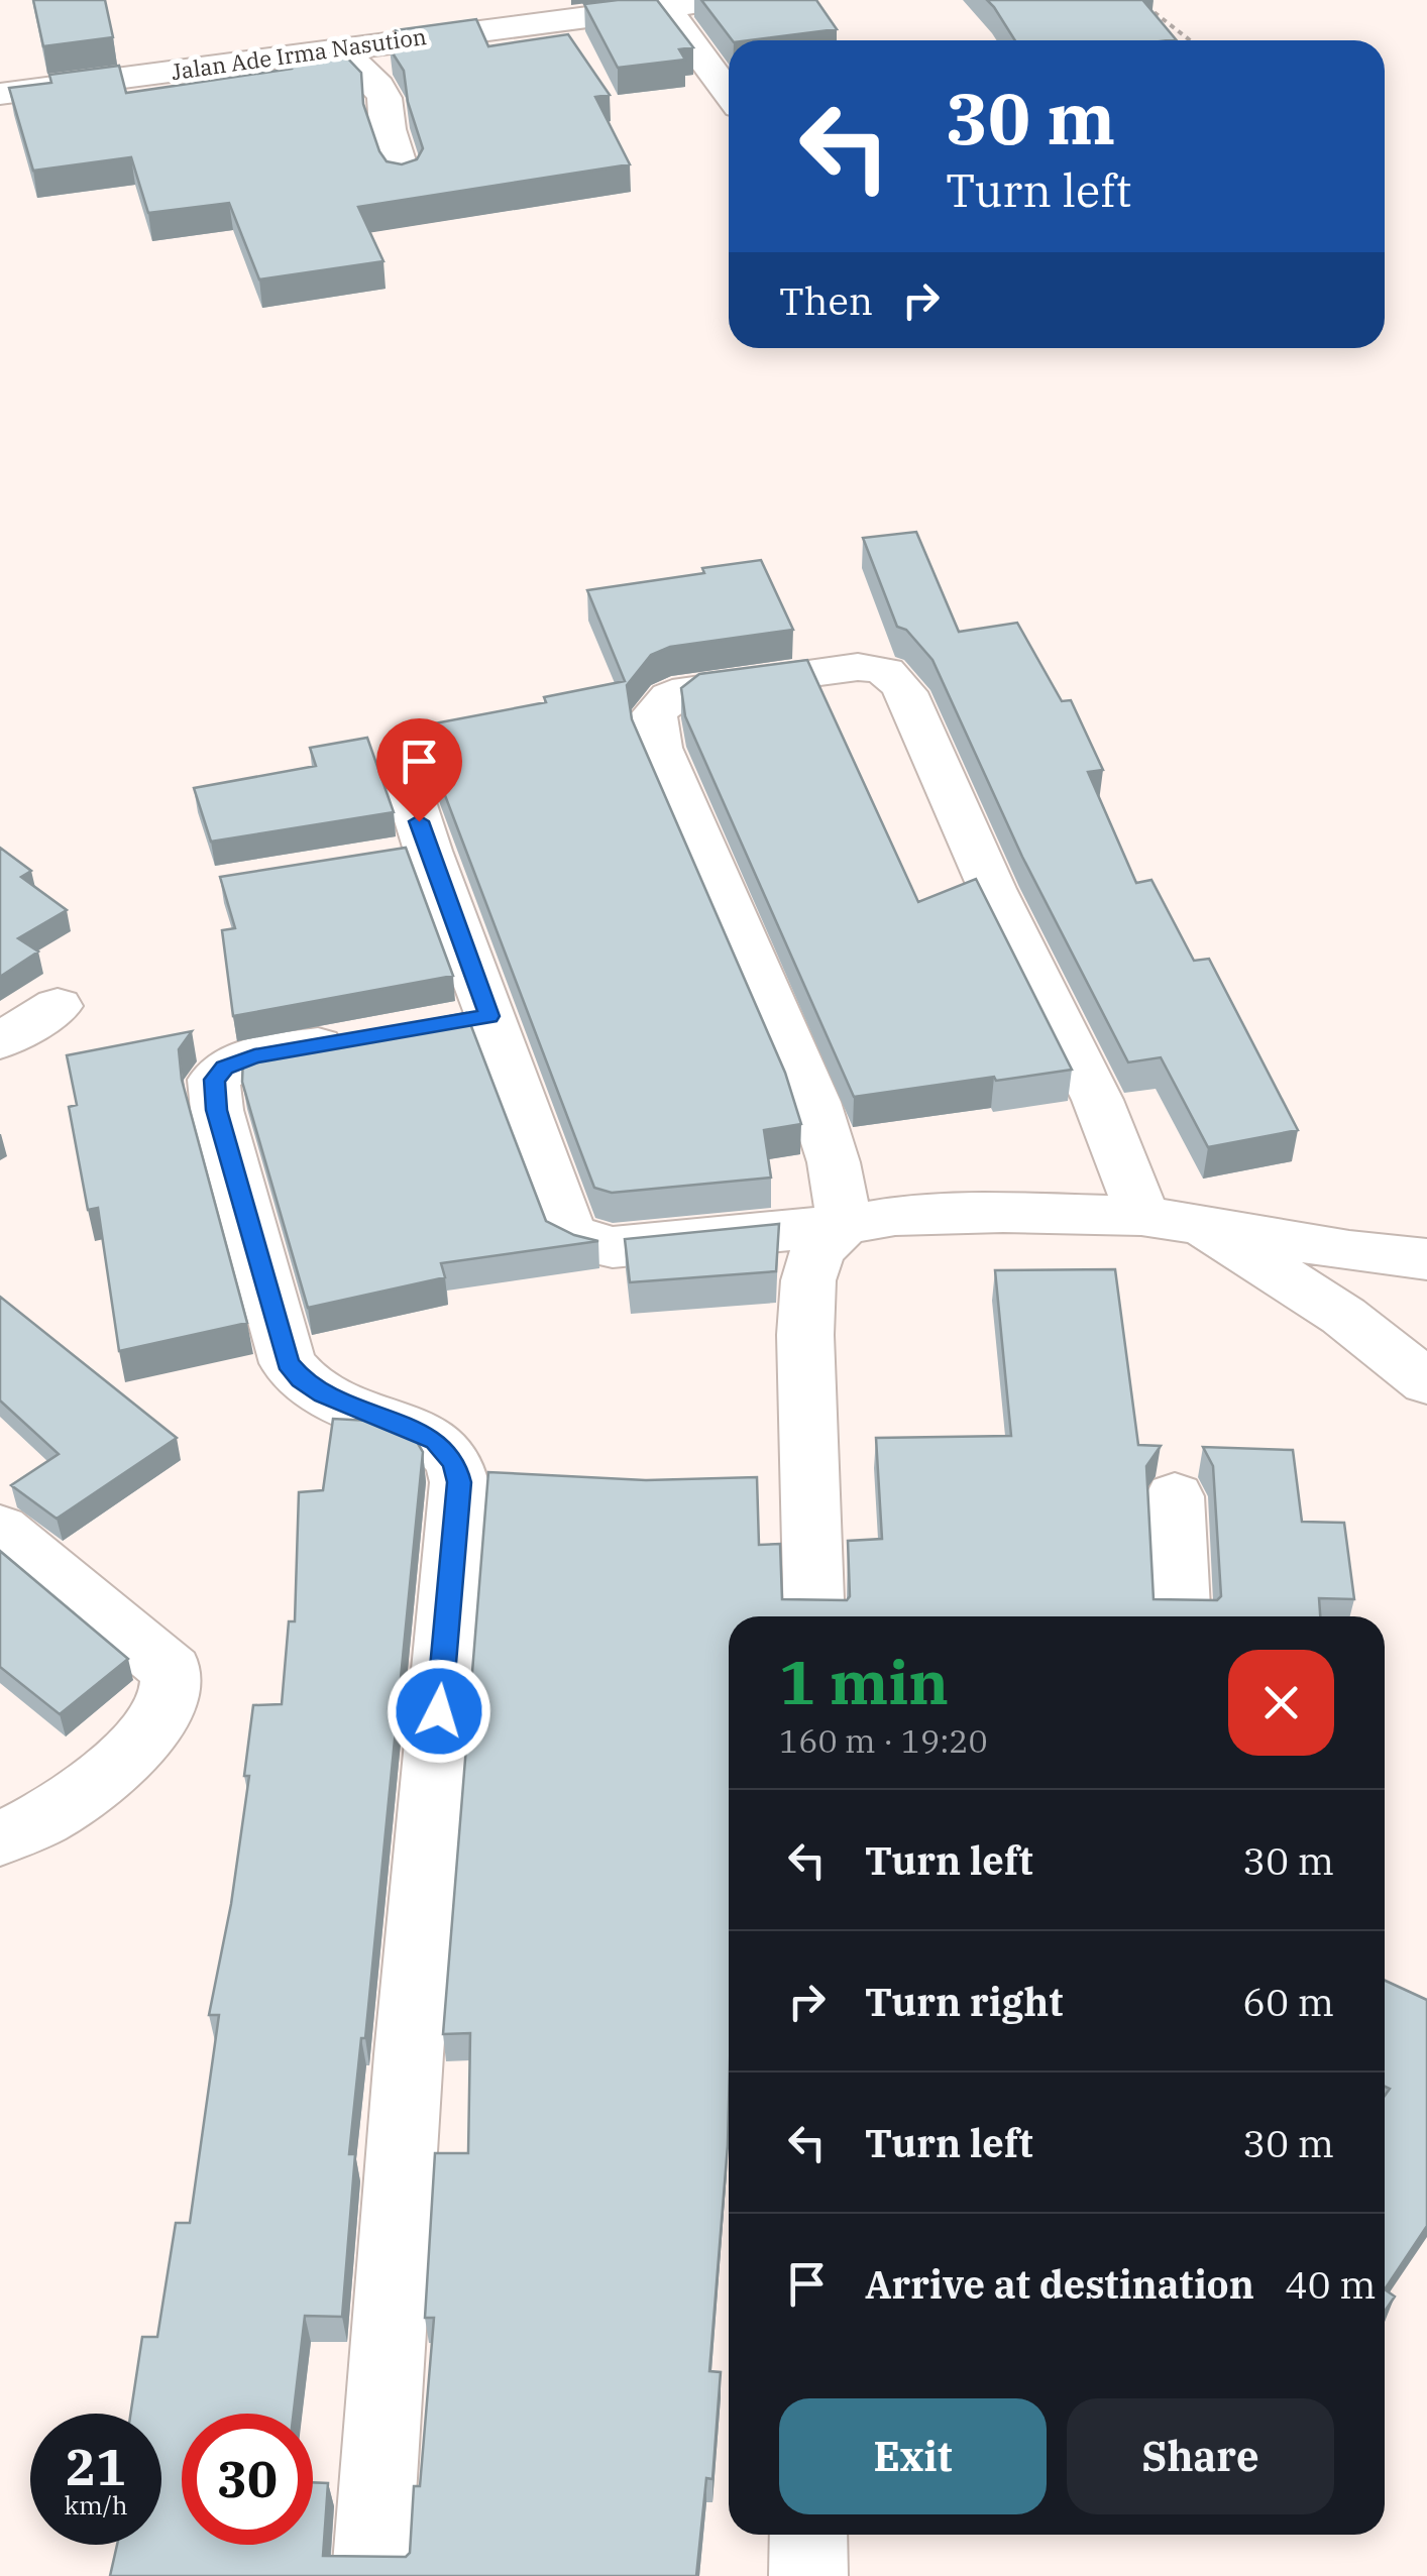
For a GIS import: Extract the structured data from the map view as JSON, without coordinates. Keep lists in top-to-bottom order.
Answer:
{
  "streets": {
    "street": ["Jalan Ade Irma Nasution"]
  },
  "page": {
    "turn": ["30 m", "Turn left"],
    "then": "Then",
    "heading": ["1 min", "160 m · 19:20"],
    "list": [
      {
        "name": "Turn left",
        "value": "30 m"
      },
      {
        "name": "Turn right",
        "value": "60 m"
      },
      {
        "name": "Turn left",
        "value": "30 m"
      },
      {
        "name": "Arrive at destination",
        "value": "40 m"
      }
    ],
    "buttons": ["Exit", "Share"],
    "speed": "21 km/h",
    "limit": "30"
  }
}
